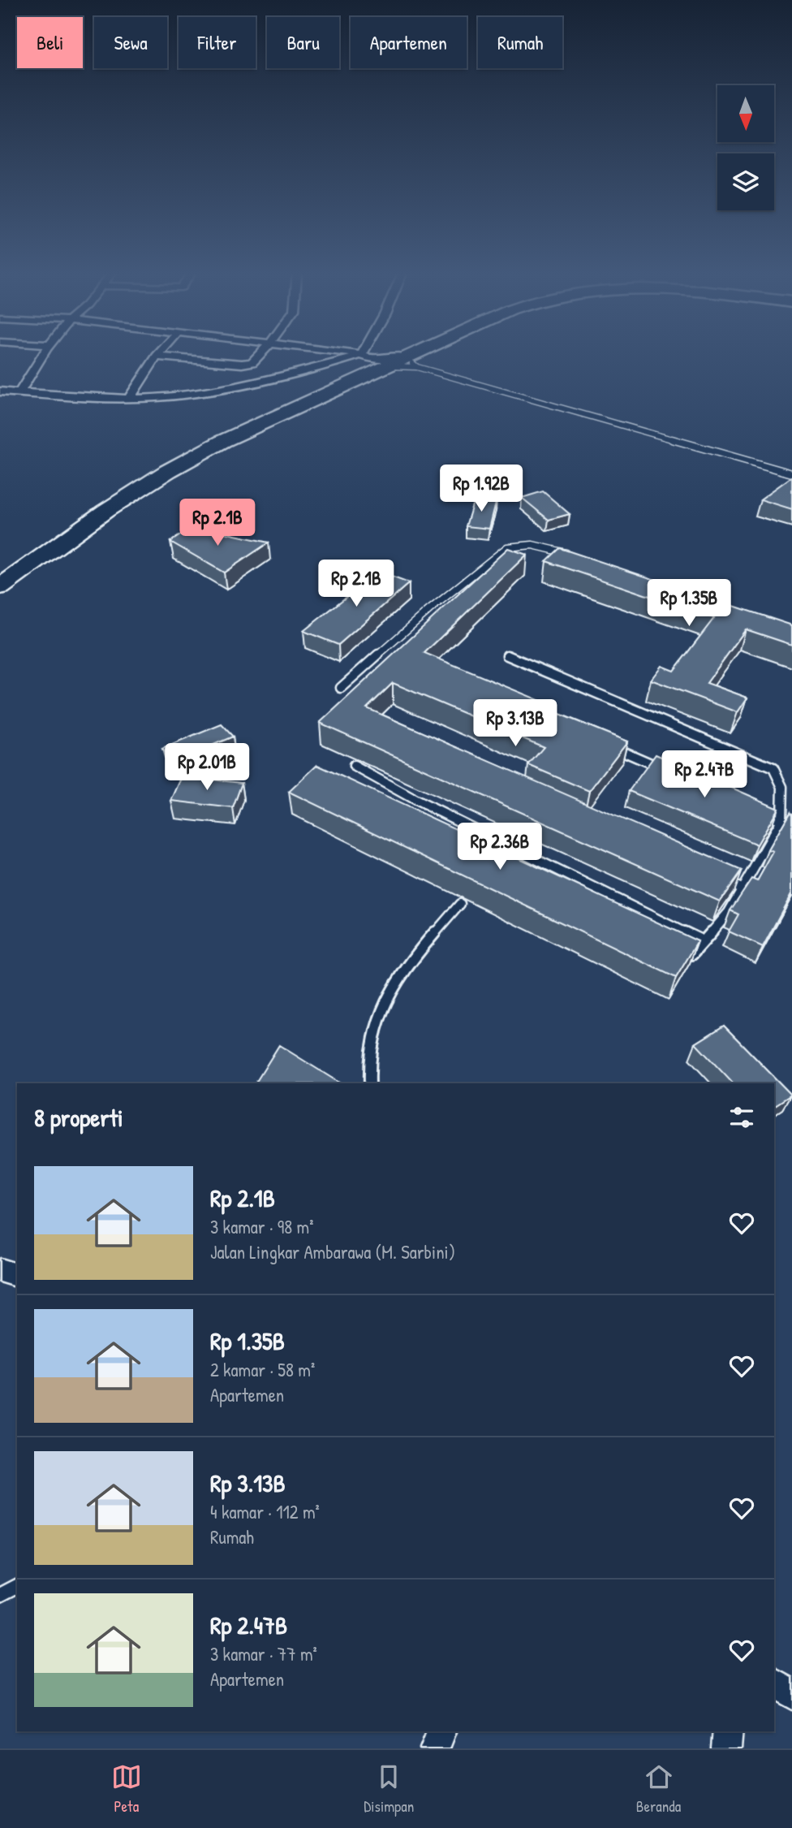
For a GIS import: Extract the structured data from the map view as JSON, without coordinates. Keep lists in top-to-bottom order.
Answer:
{
  "north": "bottom",
  "page": {
    "chip": [
      "Beli",
      "Sewa",
      "Filter",
      "Baru",
      "Apartemen",
      "Rumah"
    ],
    "price": [
      "Rp 1.92B",
      "Rp 2.1B",
      "Rp 2.1B",
      "Rp 1.35B",
      "Rp 3.13B",
      "Rp 2.01B",
      "Rp 2.47B",
      "Rp 2.36B"
    ],
    "heading": "8 properti",
    "list": [
      {
        "name": "Rp 2.1B",
        "note": "3 kamar · 98 m² · Jalan Lingkar Ambarawa (M. Sarbini)"
      },
      {
        "name": "Rp 1.35B",
        "note": "2 kamar · 58 m² · Apartemen"
      },
      {
        "name": "Rp 3.13B",
        "note": "4 kamar · 112 m² · Rumah"
      },
      {
        "name": "Rp 2.47B",
        "note": "3 kamar · 77 m² · Apartemen"
      }
    ],
    "tabs": ["Peta", "Disimpan", "Beranda"]
  }
}
